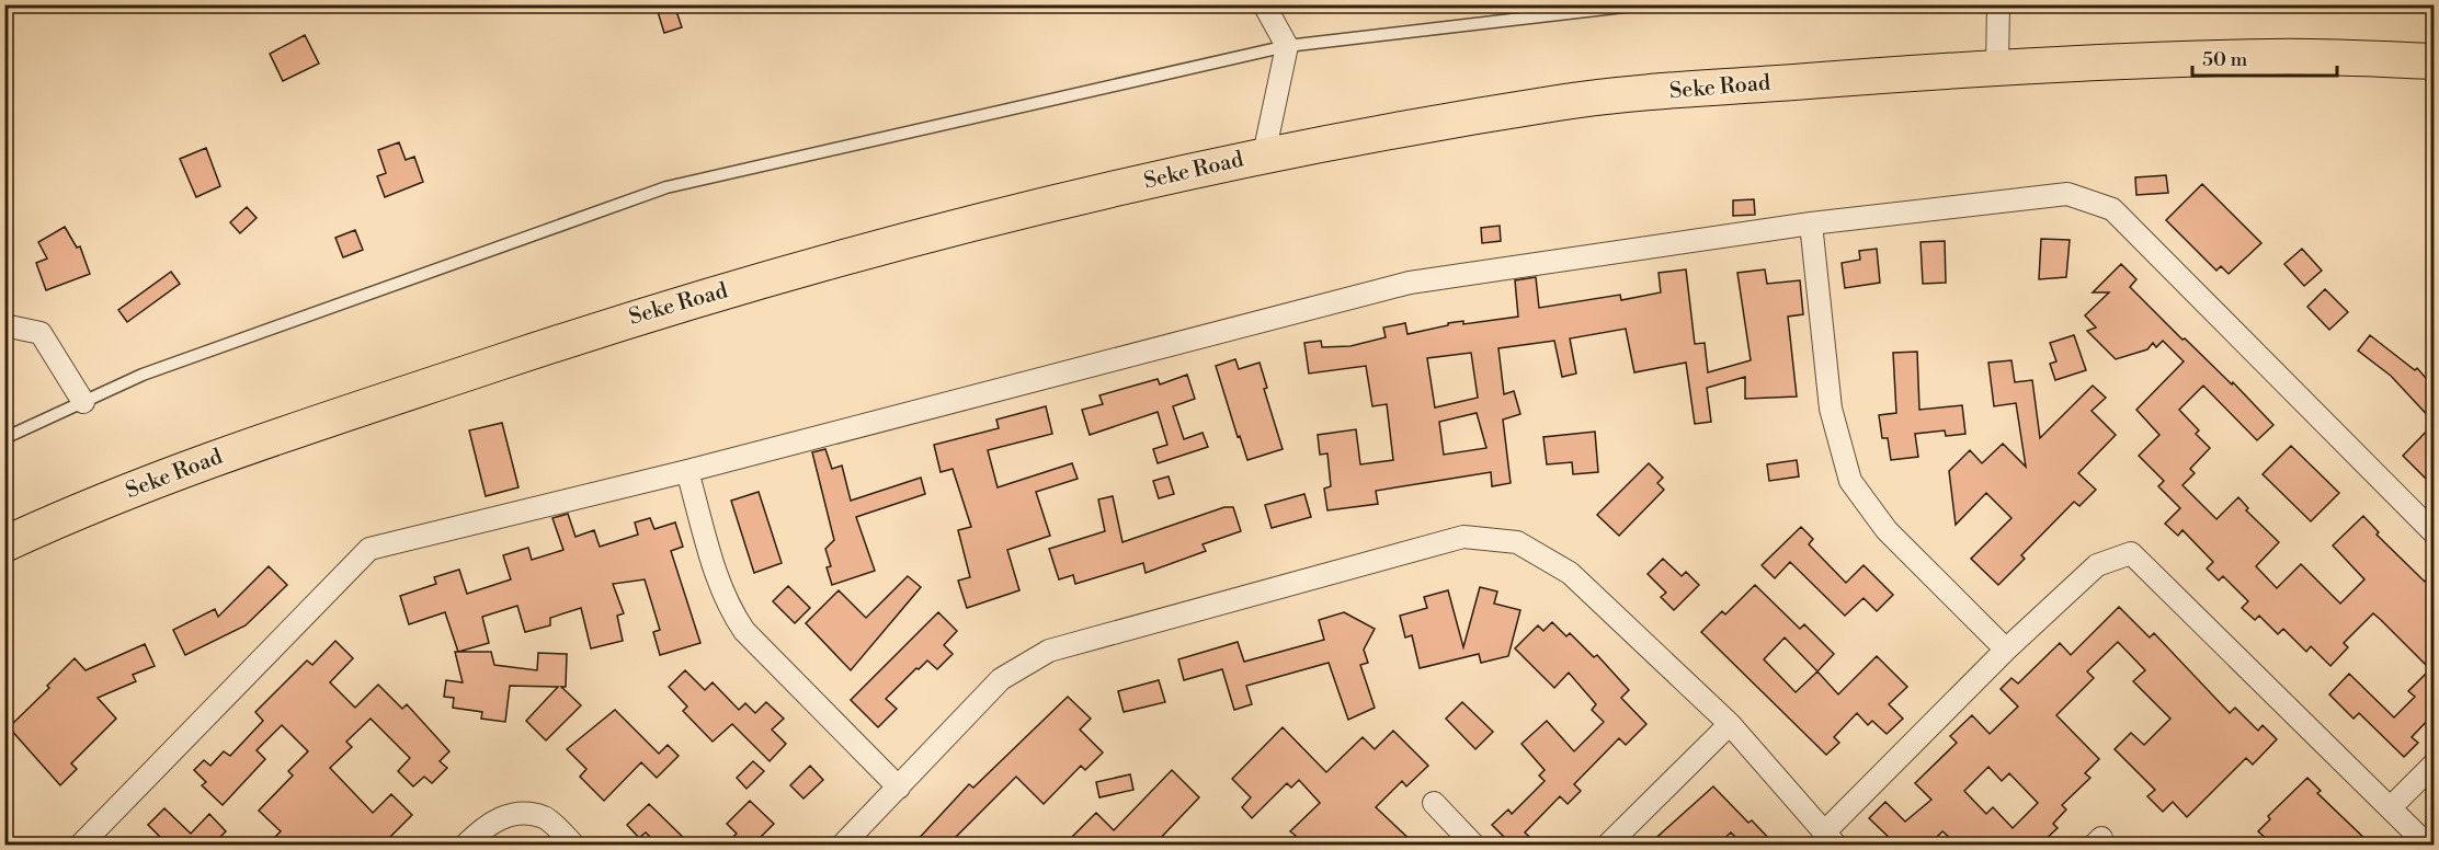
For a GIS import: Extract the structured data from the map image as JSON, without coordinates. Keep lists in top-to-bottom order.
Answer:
{
  "streets": {
    "main road": ["Seke Road"]
  },
  "scale_bar": "50 m"
}
